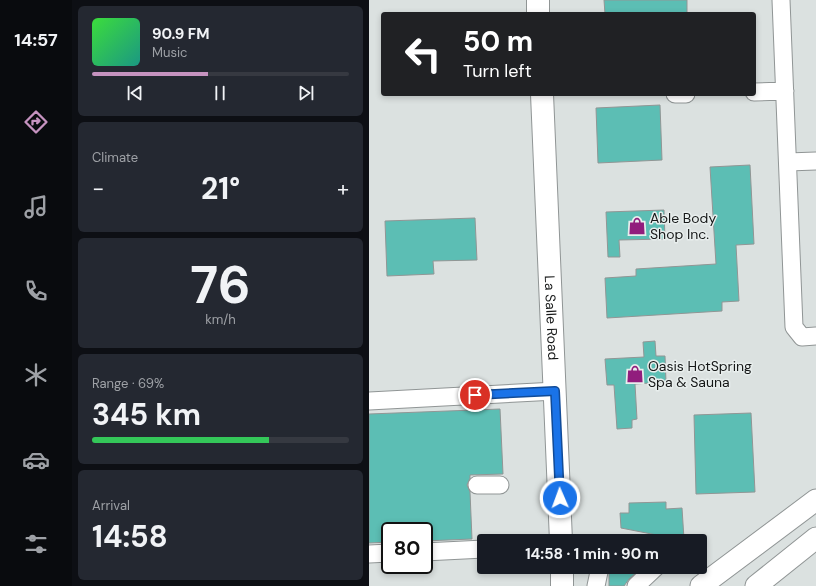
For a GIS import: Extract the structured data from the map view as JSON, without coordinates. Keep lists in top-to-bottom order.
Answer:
{
  "streets": {
    "highway": ["La Salle Road"]
  },
  "places": {
    "shop": ["Able Body Shop Inc.", "Oasis HotSpring Spa & Sauna"]
  },
  "page": {
    "tabs": "14:57",
    "turn": ["50 m", "Turn left"],
    "song": ["90.9 FM", "Music"],
    "tile": [
      "Climate",
      ["76", "km/h"],
      ["Range · 69%", "345 km"],
      ["Arrival", "14:58"]
    ],
    "heat": ["−", "21°", "+"],
    "limit": "80",
    "trip": "14:58 · 1 min · 90 m"
  }
}
